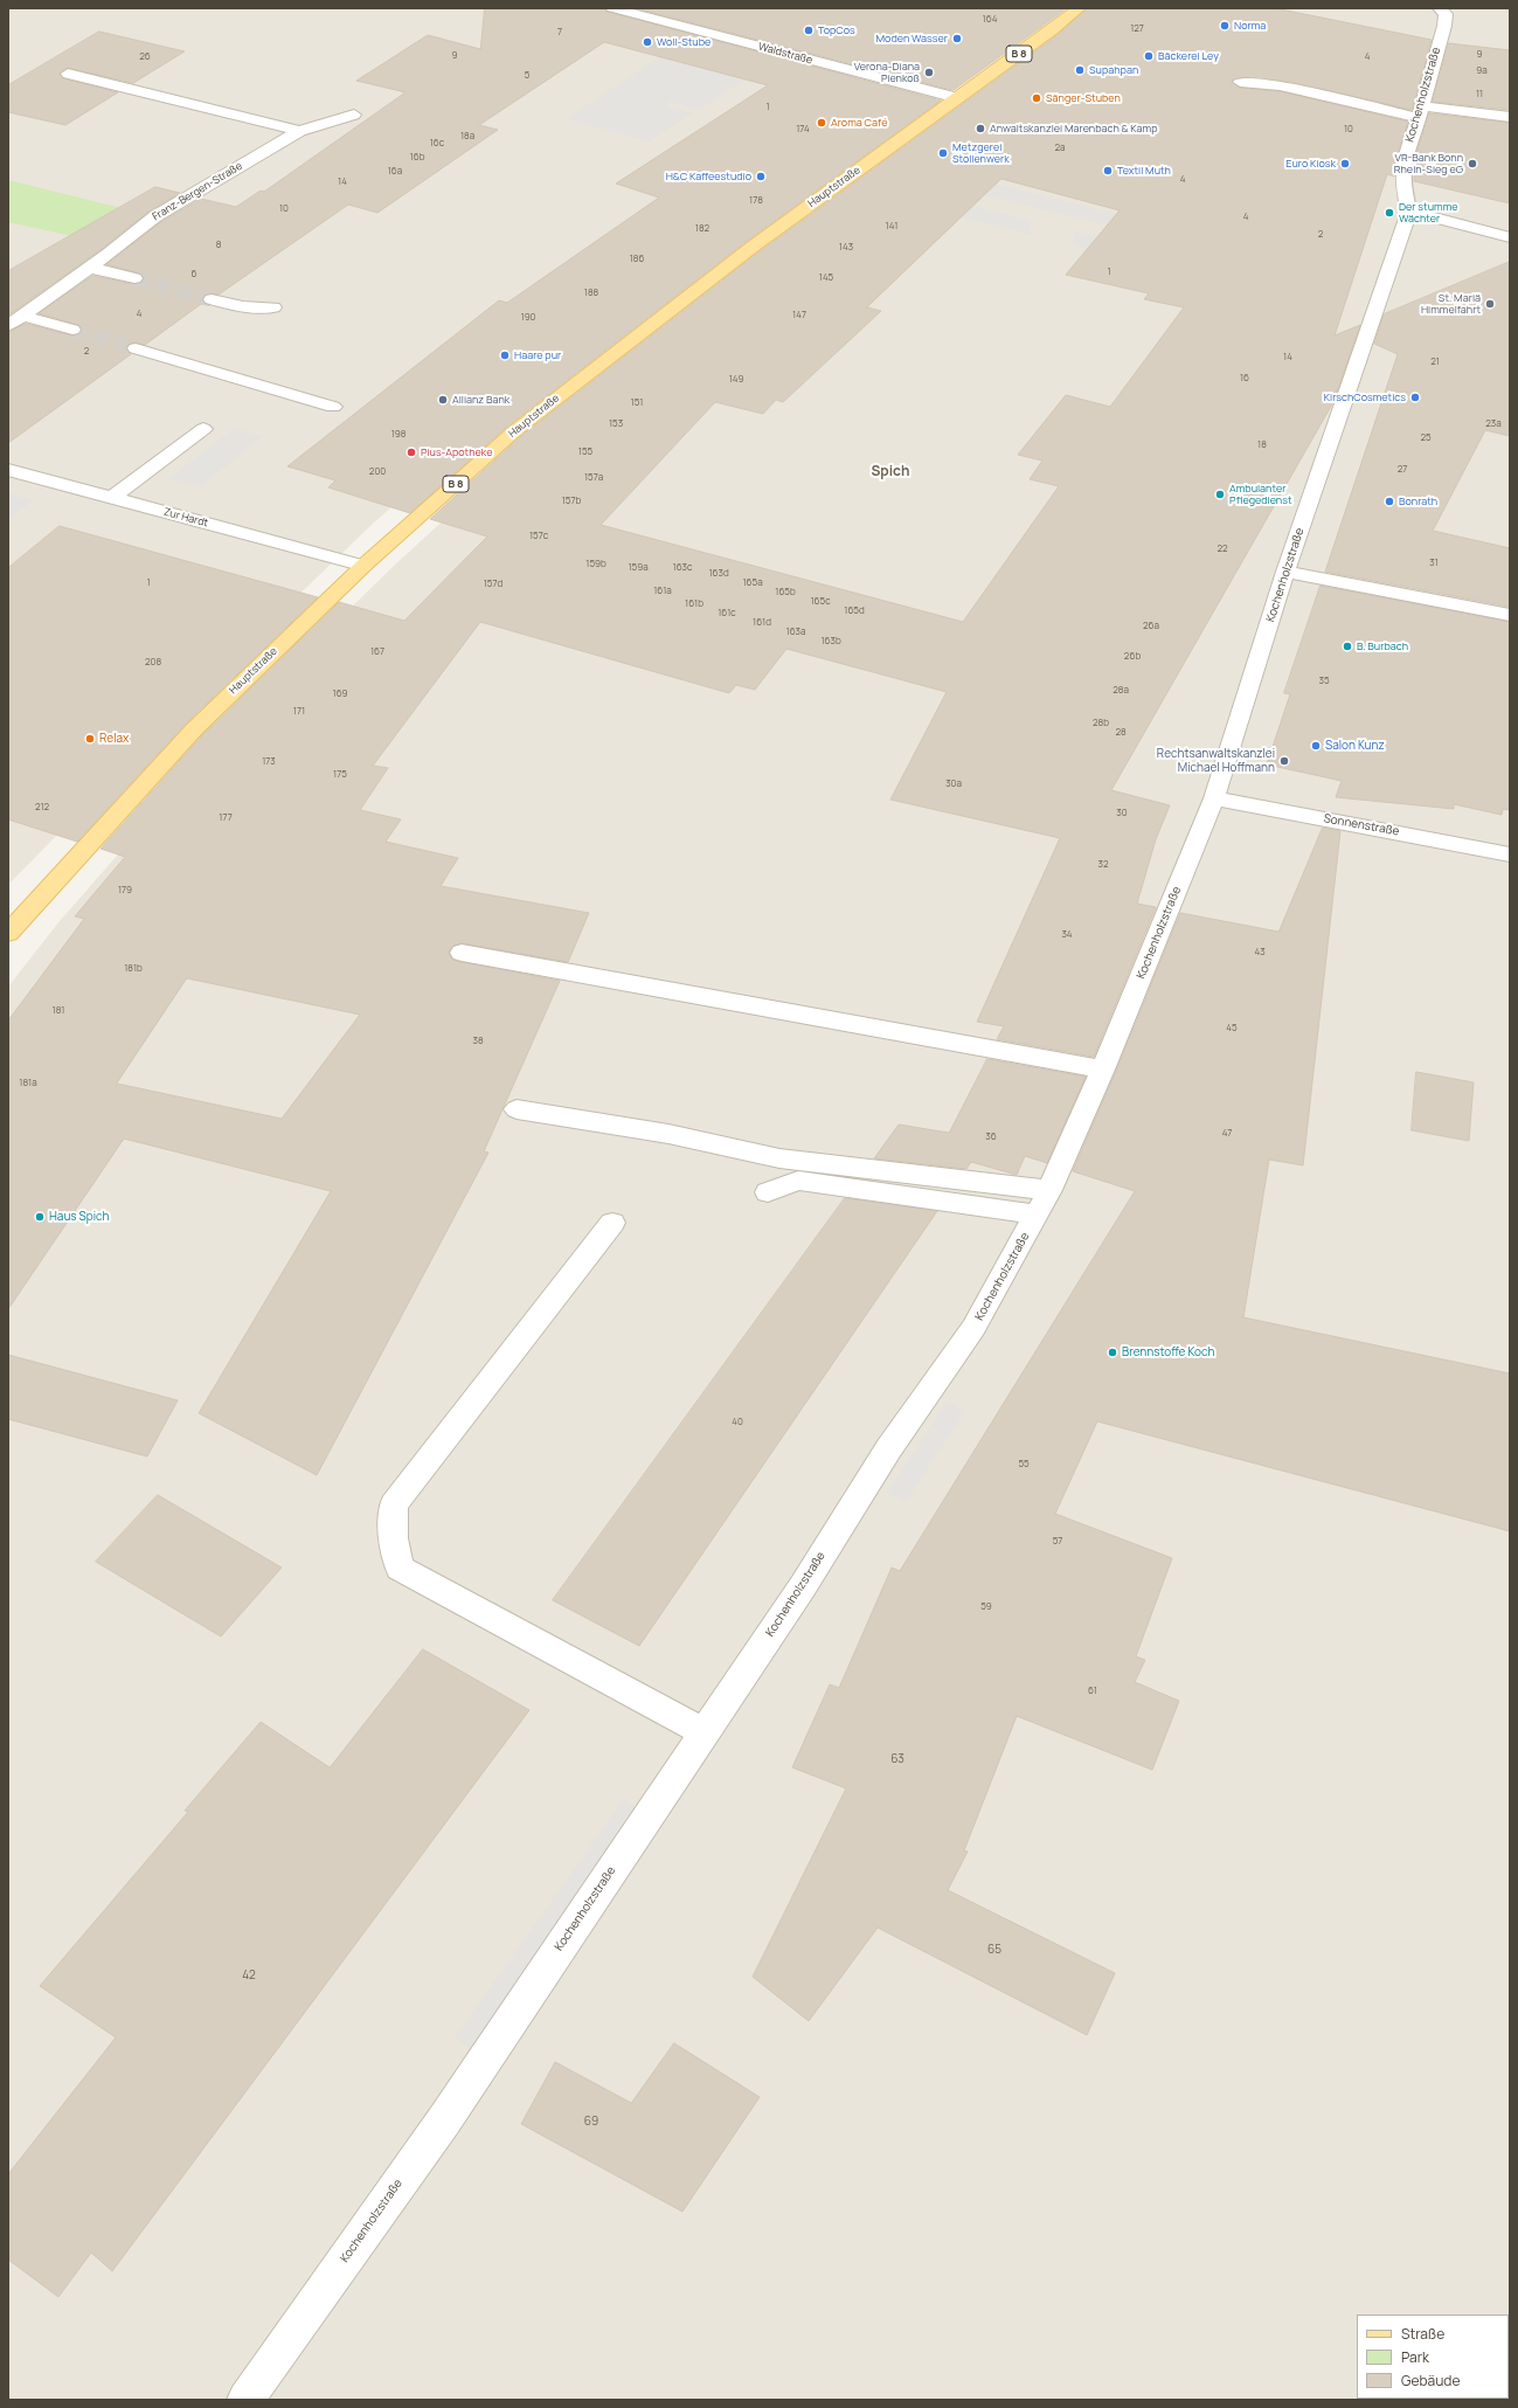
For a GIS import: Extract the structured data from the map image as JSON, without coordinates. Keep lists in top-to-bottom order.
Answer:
{
  "streets": {
    "main road": ["B 8", "Hauptstraße"],
    "street": [
      "Waldstraße",
      "Kochenholzstraße",
      "Franz-Bergen-Straße",
      "Zur Hardt",
      "Sonnenstraße"
    ]
  },
  "crossings": [
    ["Waldstraße", "Hauptstraße"],
    ["Kochenholzstraße", "Sonnenstraße"],
    ["Hauptstraße", "Zur Hardt"]
  ],
  "districts": ["Spich"],
  "places": [
    "Norma",
    "TopCos",
    "Moden Wasser",
    "Woll-Stube",
    "Bäckerei Ley",
    "Supahpan",
    "Verona-Diana Pienkoß",
    "Sänger-Stuben",
    "Aroma Café",
    "Anwaltskanzlei Marenbach & Kamp",
    "Metzgerei Stollenwerk",
    "Euro Kiosk",
    "VR-Bank Bonn Rhein-Sieg eG",
    "Textil Muth",
    "H&C Kaffeestudio",
    "Der stumme Wächter",
    "St. Mariä Himmelfahrt",
    "Haare pur",
    "KirschCosmetics",
    "Allianz Bank",
    "Pius-Apotheke",
    "Ambulanter Pflegedienst",
    "Bonrath",
    "B. Burbach",
    "Relax",
    "Salon Kunz",
    "Rechtsanwaltskanzlei Michael Hoffmann",
    "Haus Spich",
    "Brennstoffe Koch"
  ],
  "house_numbers": [
    "164",
    "127",
    "7",
    "9",
    "9",
    "26",
    "4",
    "9a",
    "5",
    "11",
    "1",
    "174",
    "10",
    "18a",
    "16c",
    "2a",
    "16b",
    "16a",
    "4",
    "14",
    "178",
    "10",
    "4",
    "141",
    "182",
    "2",
    "8",
    "143",
    "186",
    "1",
    "6",
    "145",
    "188",
    "4",
    "147",
    "190",
    "2",
    "14",
    "21",
    "16",
    "149",
    "151",
    "153",
    "23a",
    "198",
    "25",
    "18",
    "155",
    "27",
    "200",
    "157a",
    "157b",
    "157c",
    "22",
    "31",
    "159b",
    "159a",
    "163c",
    "163d",
    "1",
    "165a",
    "157d",
    "161a",
    "165b",
    "165c",
    "161b",
    "165d",
    "161c",
    "161d",
    "26a",
    "163a",
    "163b",
    "167",
    "26b",
    "208",
    "35",
    "28a",
    "169",
    "171",
    "28b",
    "28",
    "173",
    "175",
    "30a",
    "212",
    "30",
    "177",
    "32",
    "179",
    "34",
    "43",
    "181b",
    "181",
    "45",
    "38",
    "181a",
    "47",
    "36",
    "40",
    "55",
    "57",
    "59",
    "61",
    "63",
    "65",
    "42",
    "69"
  ],
  "legend": ["Straße", "Park", "Gebäude"]
}
